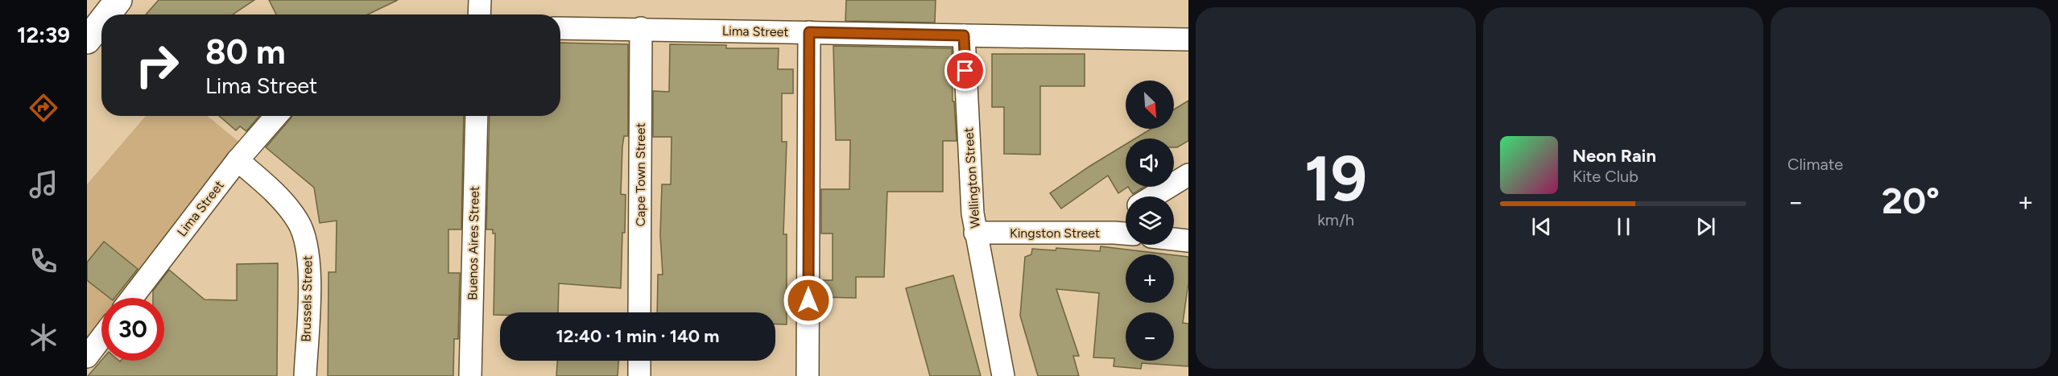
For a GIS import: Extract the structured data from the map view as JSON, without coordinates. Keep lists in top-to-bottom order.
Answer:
{
  "streets": {
    "street": [
      "Lima Street",
      "Cape Town Street",
      "Wellington Street",
      "Kingston Street",
      "Buenos Aires Street",
      "Brussels Street"
    ]
  },
  "crossings": [
    ["Lima Street", "Cape Town Street"],
    ["Lima Street", "Wellington Street"],
    ["Lima Street", "Brussels Street"],
    ["Wellington Street", "Kingston Street"]
  ],
  "north": "bottom right",
  "page": {
    "tabs": "12:39",
    "tile": [
      ["19", "km/h"],
      "Climate"
    ],
    "turn": ["80 m", "Lima Street"],
    "map_buttons": ["+", "−"],
    "song": ["Neon Rain", "Kite Club"],
    "heat": ["−", "20°", "+"],
    "limit": "30",
    "trip": "12:40 · 1 min · 140 m"
  }
}
